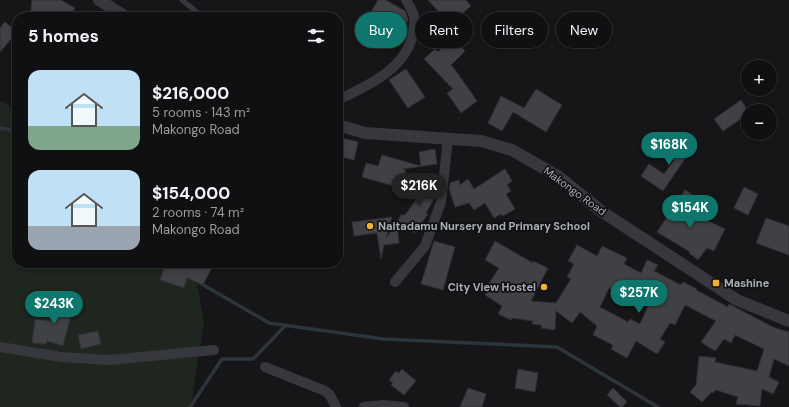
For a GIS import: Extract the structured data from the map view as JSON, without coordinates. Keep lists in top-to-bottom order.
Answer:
{
  "streets": {
    "street": ["Makongo Road"]
  },
  "places": {
    "other": ["Naitadamu Nursery and Primary School", "City View Hostel"],
    "transit": ["Mashine"]
  },
  "page": {
    "chip": [
      "Buy",
      "Rent",
      "Filters",
      "New"
    ],
    "heading": "5 homes",
    "map_buttons": ["+", "−"],
    "list": [
      {
        "name": "$216,000",
        "note": "5 rooms · 143 m² · Makongo Road"
      },
      {
        "name": "$154,000",
        "note": "2 rooms · 74 m² · Makongo Road"
      }
    ],
    "price": [
      "$168K",
      "$216K",
      "$154K",
      "$257K",
      "$243K"
    ]
  }
}
